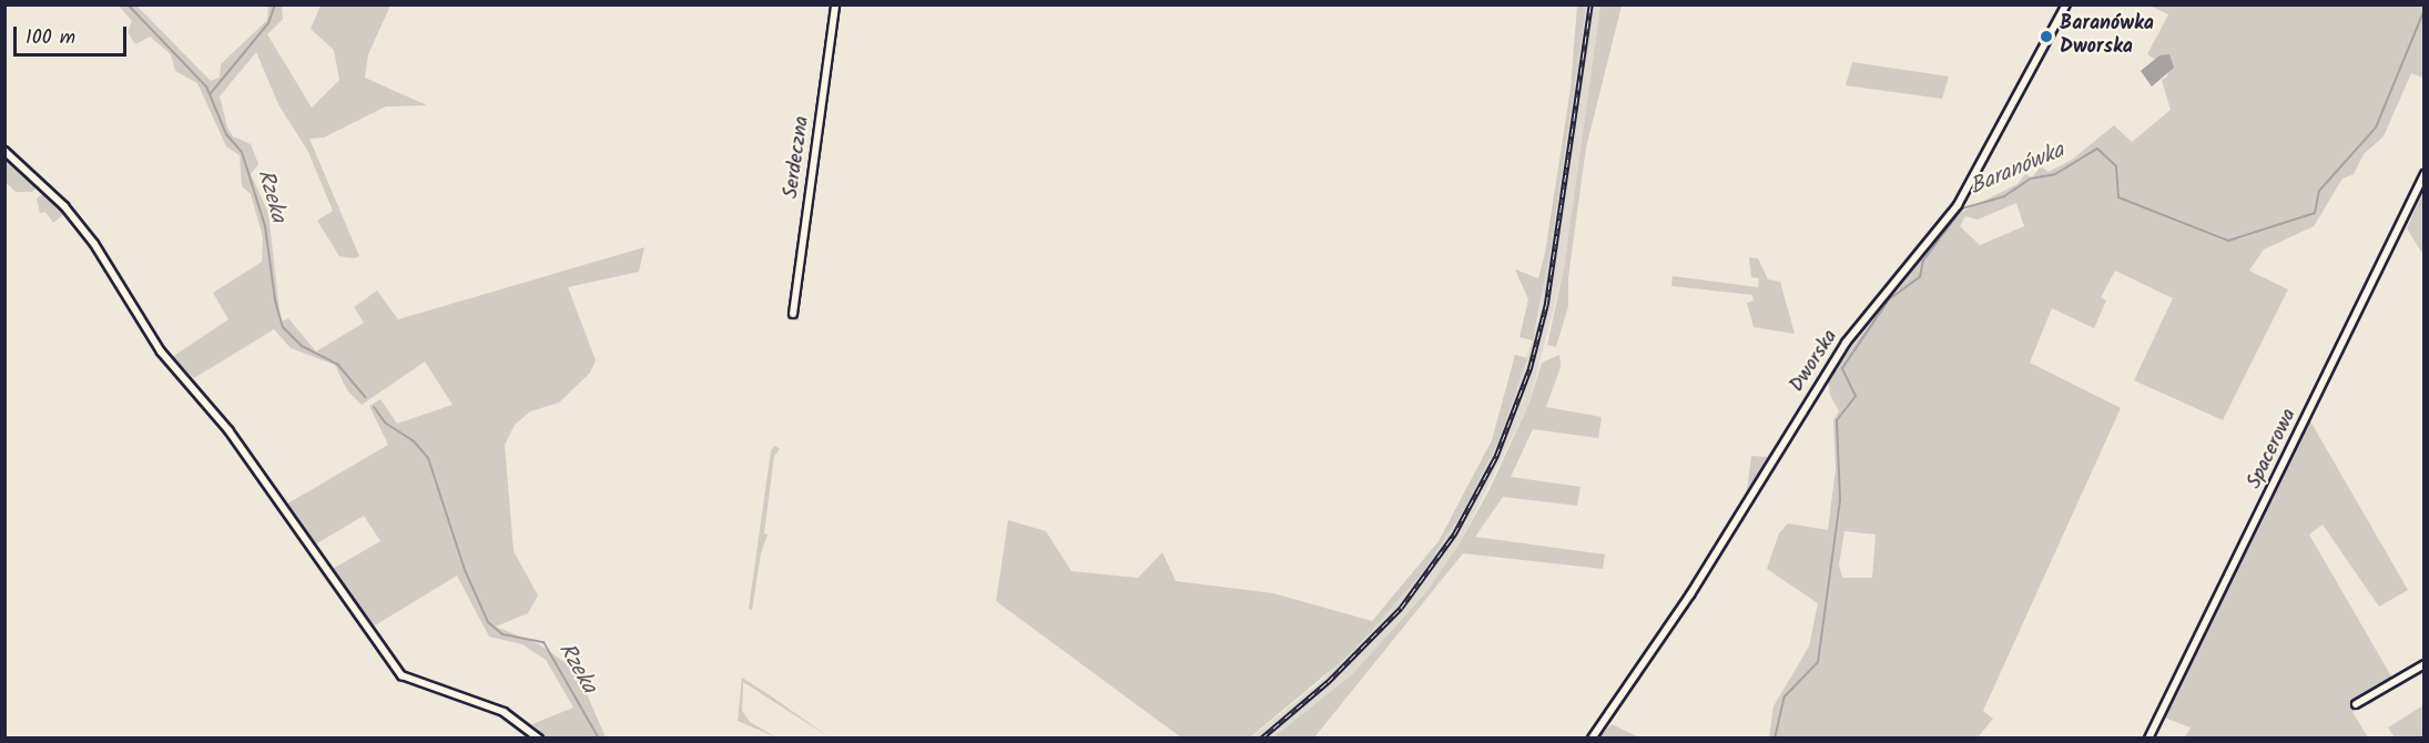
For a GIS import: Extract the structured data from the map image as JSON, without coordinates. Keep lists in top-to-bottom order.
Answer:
{
  "streets": {
    "street": ["Serdeczna", "Dworska", "Spacerowa"]
  },
  "water": ["Baranówka", "Rzeka"],
  "places": ["Baranówka Dworska"],
  "scale_bar": "100 m"
}
